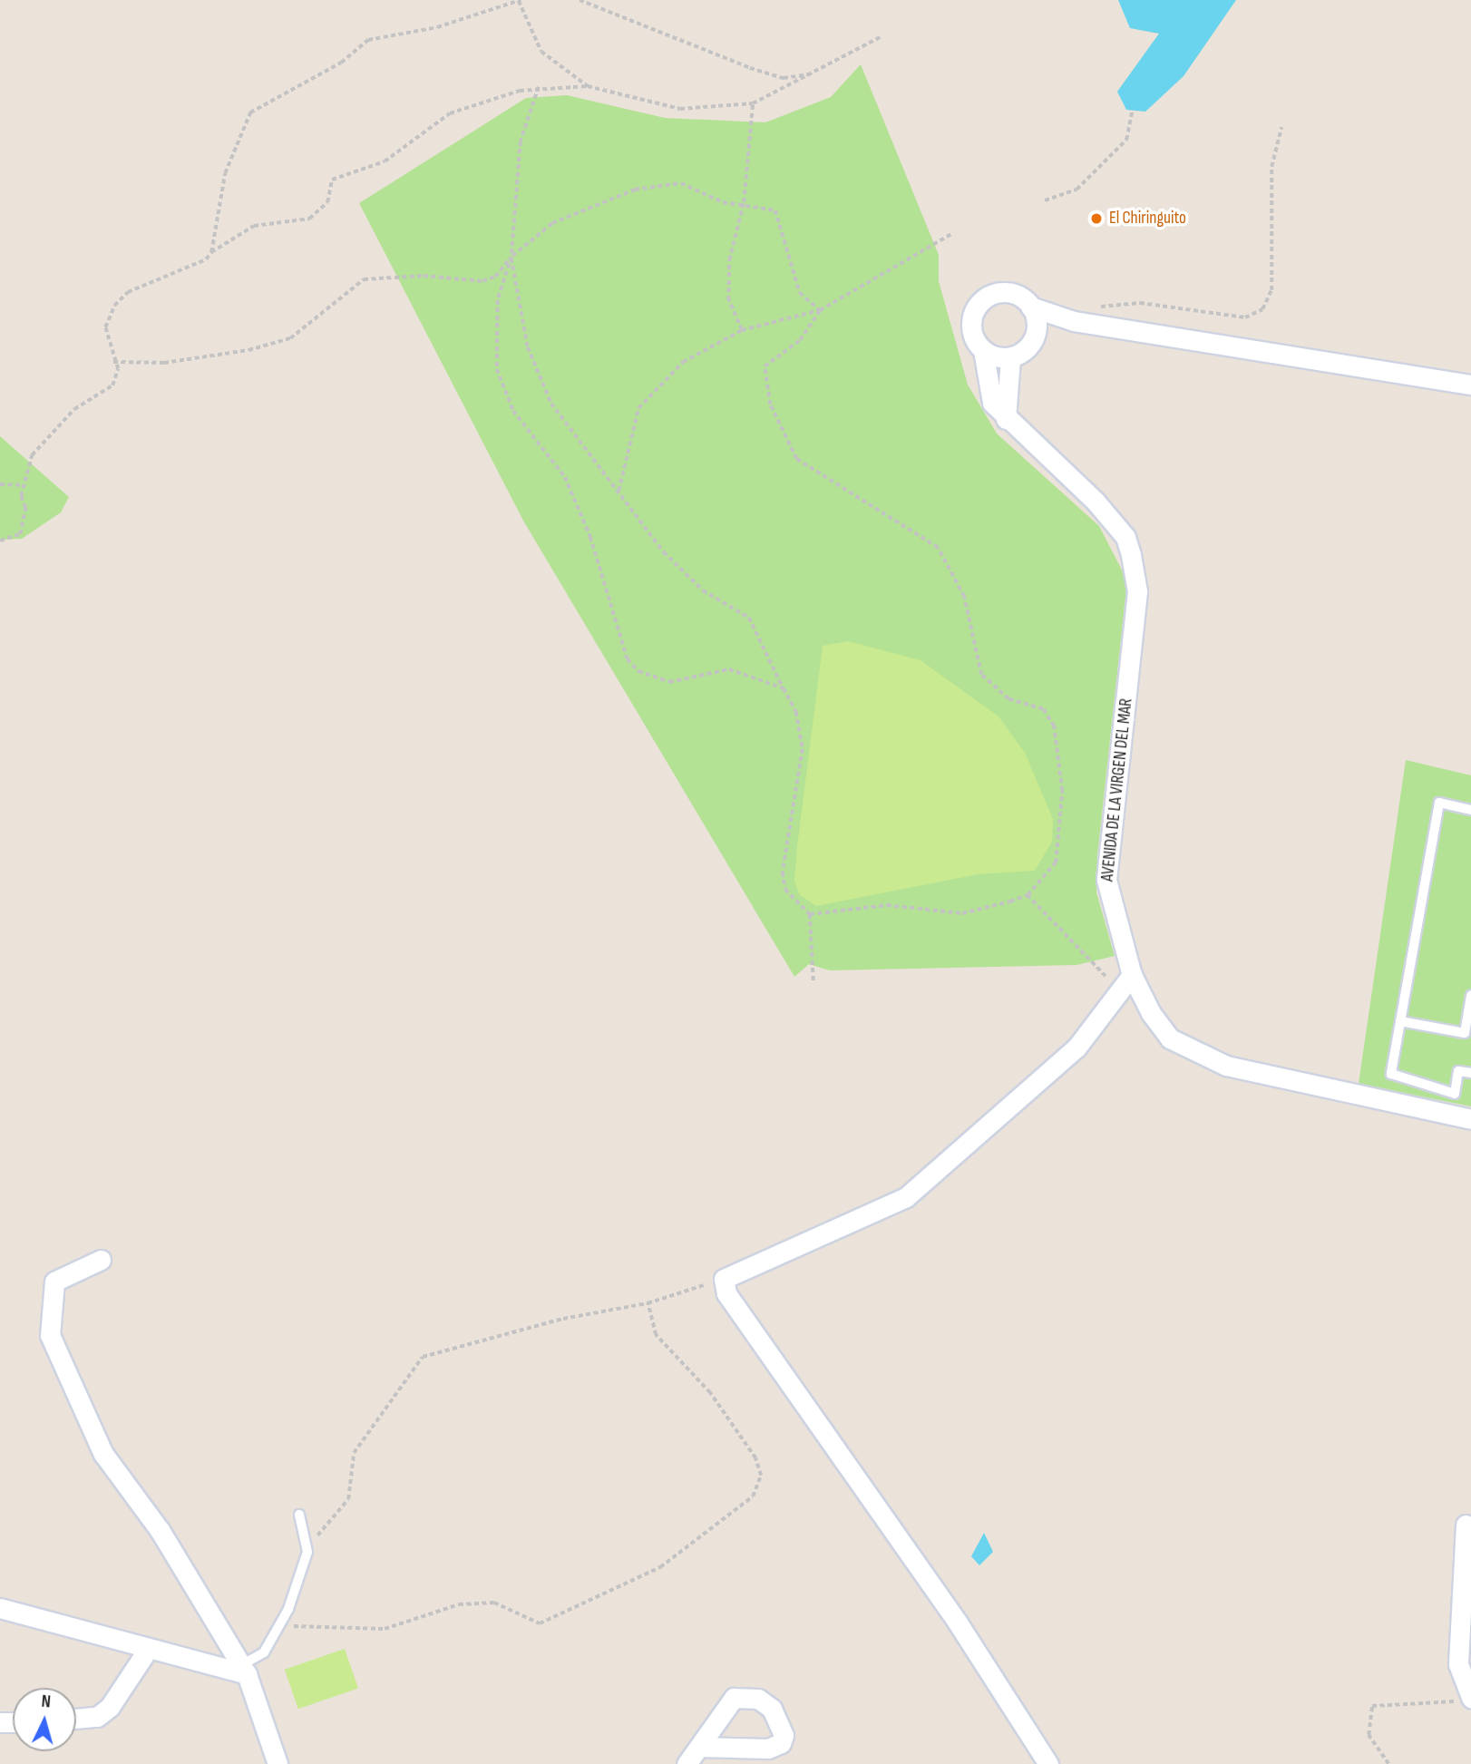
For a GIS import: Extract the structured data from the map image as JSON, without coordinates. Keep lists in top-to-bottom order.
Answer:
{
  "streets": {
    "street": ["AVENIDA DE LA VIRGEN DEL MAR"]
  },
  "places": ["El Chiringuito"],
  "north": "top"
}
